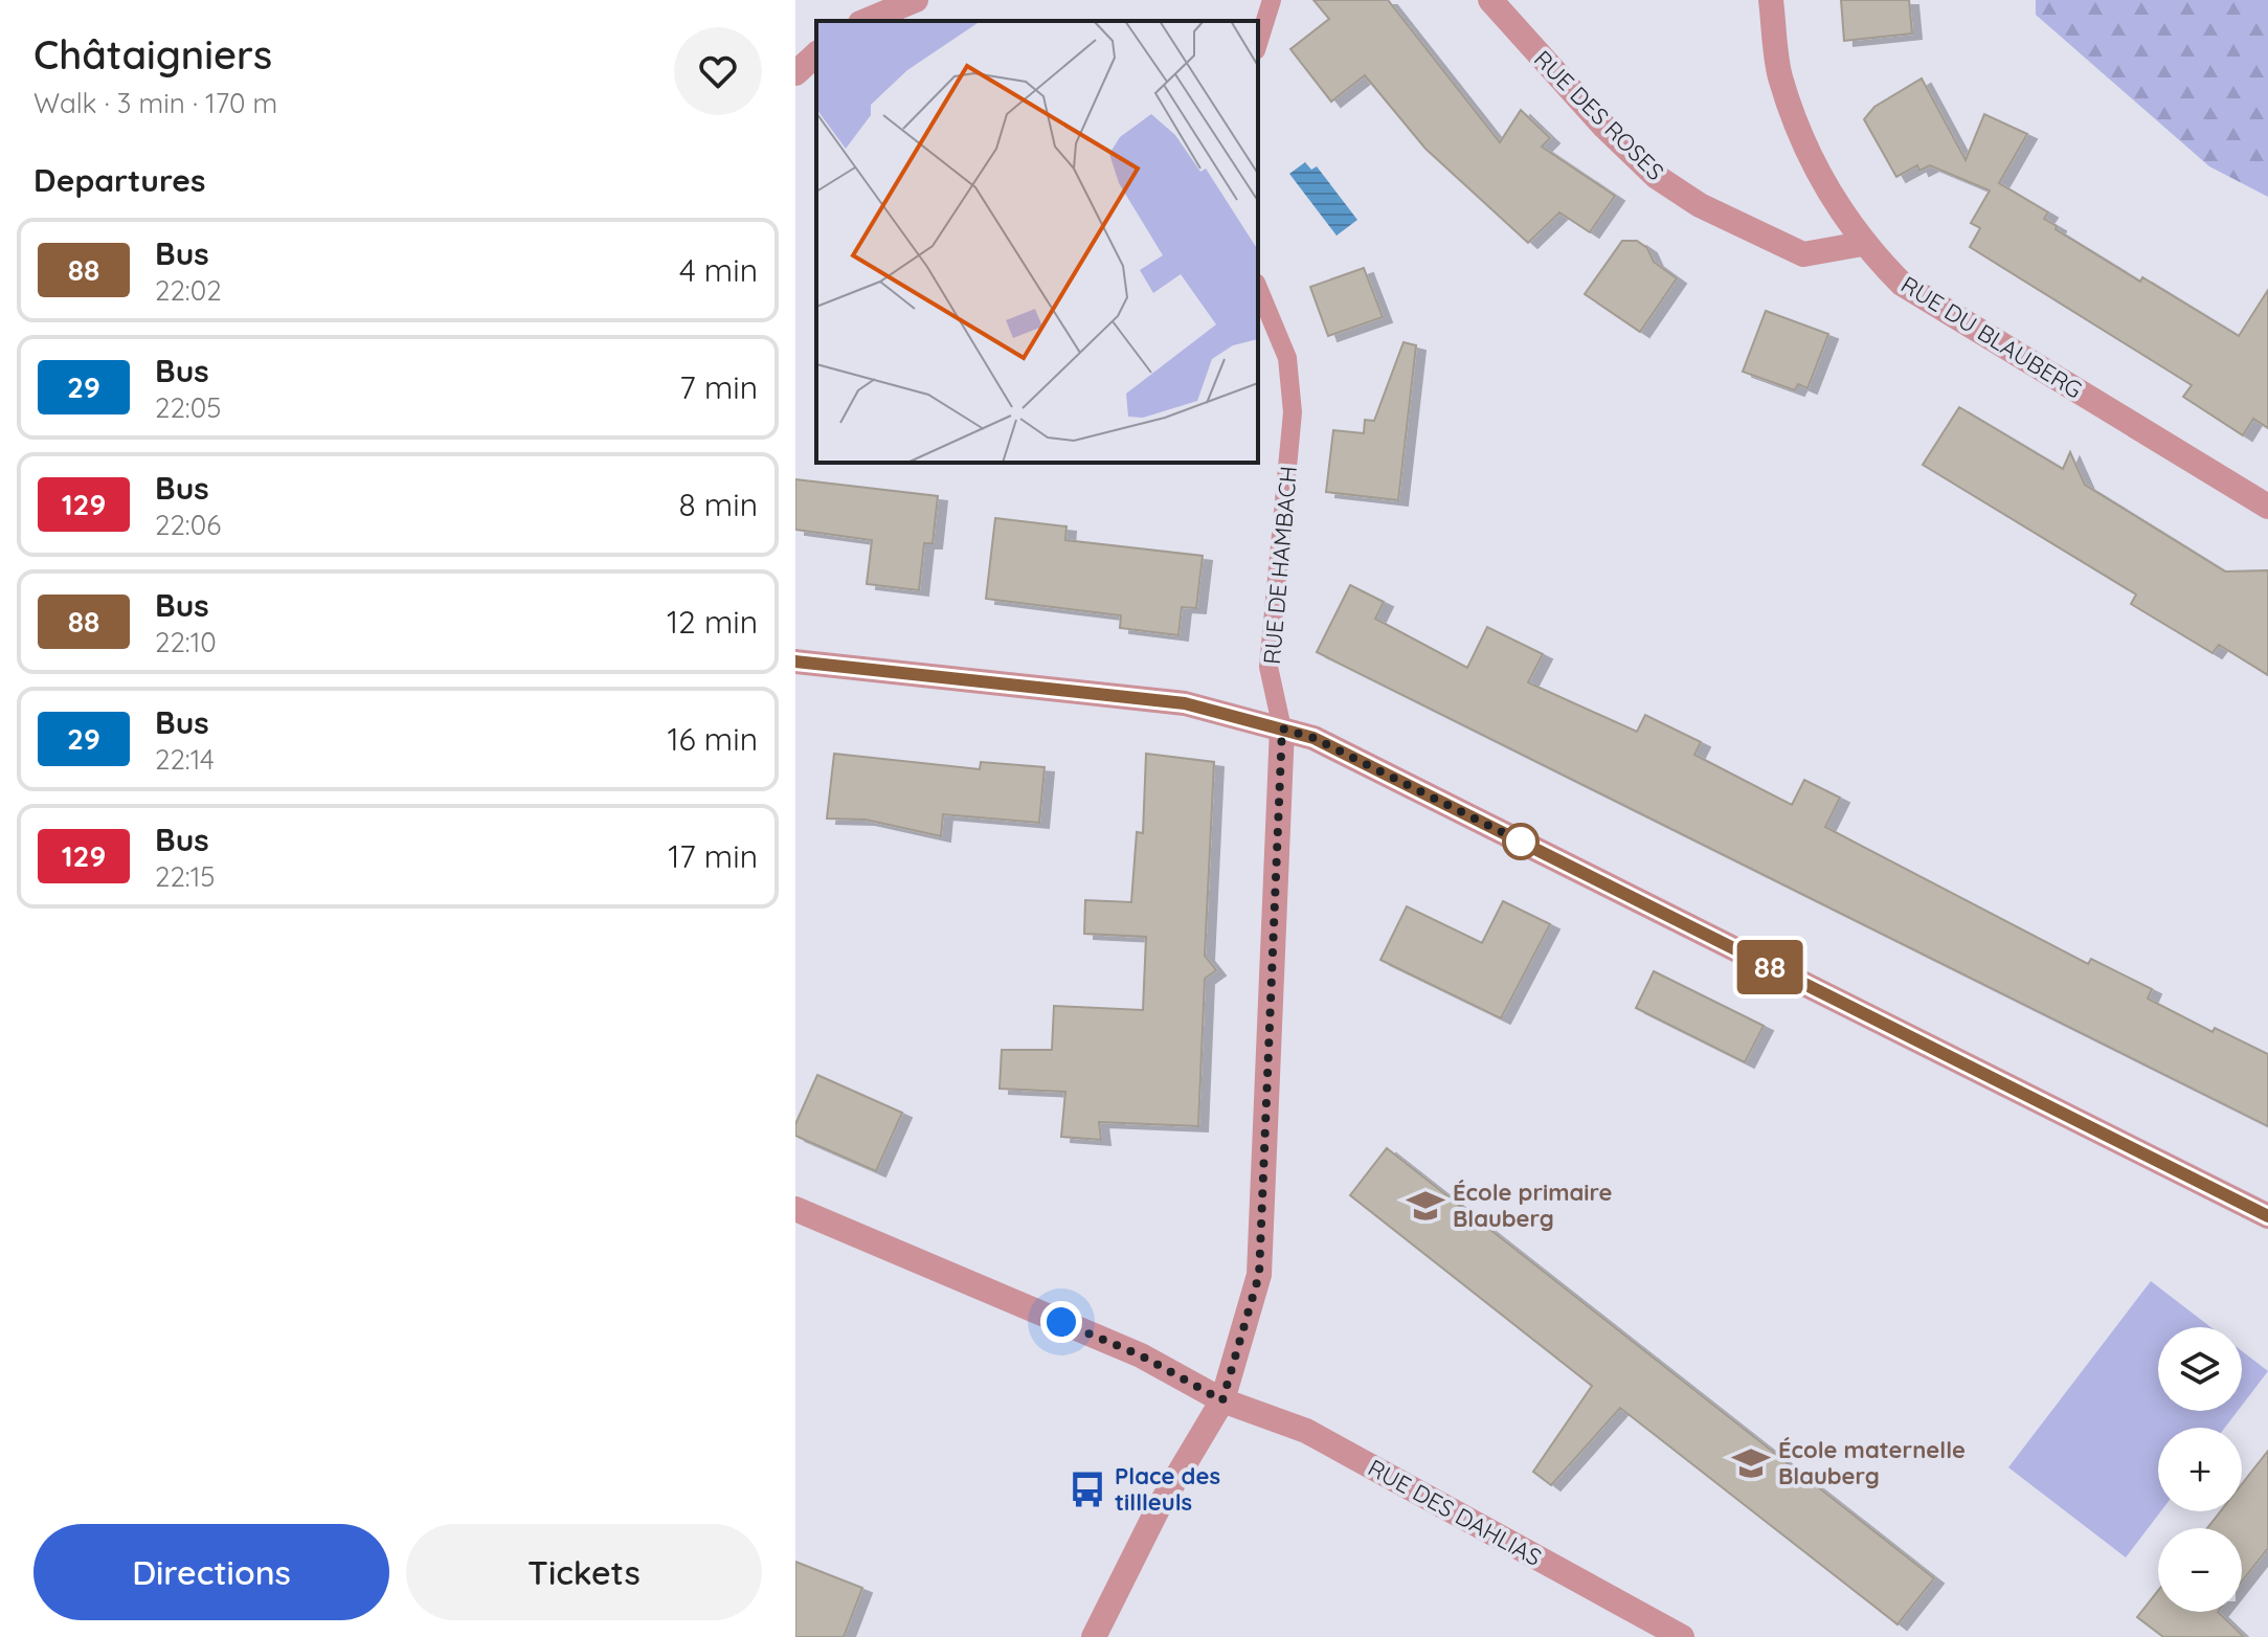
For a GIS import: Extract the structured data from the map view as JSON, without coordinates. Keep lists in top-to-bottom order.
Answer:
{
  "streets": {
    "street": [
      "RUE DES ROSES",
      "RUE DU BLAUBERG",
      "RUE DE HAMBACH",
      "RUE DES DAHLIAS"
    ]
  },
  "crossings": [
    ["RUE DES ROSES", "RUE DU BLAUBERG"],
    ["RUE DE HAMBACH", "RUE DES DAHLIAS"]
  ],
  "places": {
    "school or university": ["École primaire Blauberg", "École maternelle Blauberg"],
    "bus stop": ["Place des tillleuls"]
  },
  "lines": ["bus line 88"],
  "page": {
    "heading": [
      ["Châtaigniers", "Walk · 3 min · 170 m"],
      "Departures"
    ],
    "on_map": "88",
    "list": [
      {
        "mark": "88",
        "name": "Bus",
        "note": "22:02",
        "value": "4 min"
      },
      {
        "mark": "29",
        "name": "Bus",
        "note": "22:05",
        "value": "7 min"
      },
      {
        "mark": "129",
        "name": "Bus",
        "note": "22:06",
        "value": "8 min"
      },
      {
        "mark": "88",
        "name": "Bus",
        "note": "22:10",
        "value": "12 min"
      },
      {
        "mark": "29",
        "name": "Bus",
        "note": "22:14",
        "value": "16 min"
      },
      {
        "mark": "129",
        "name": "Bus",
        "note": "22:15",
        "value": "17 min"
      }
    ],
    "map_buttons": ["+", "−"],
    "buttons": ["Directions", "Tickets"]
  }
}
